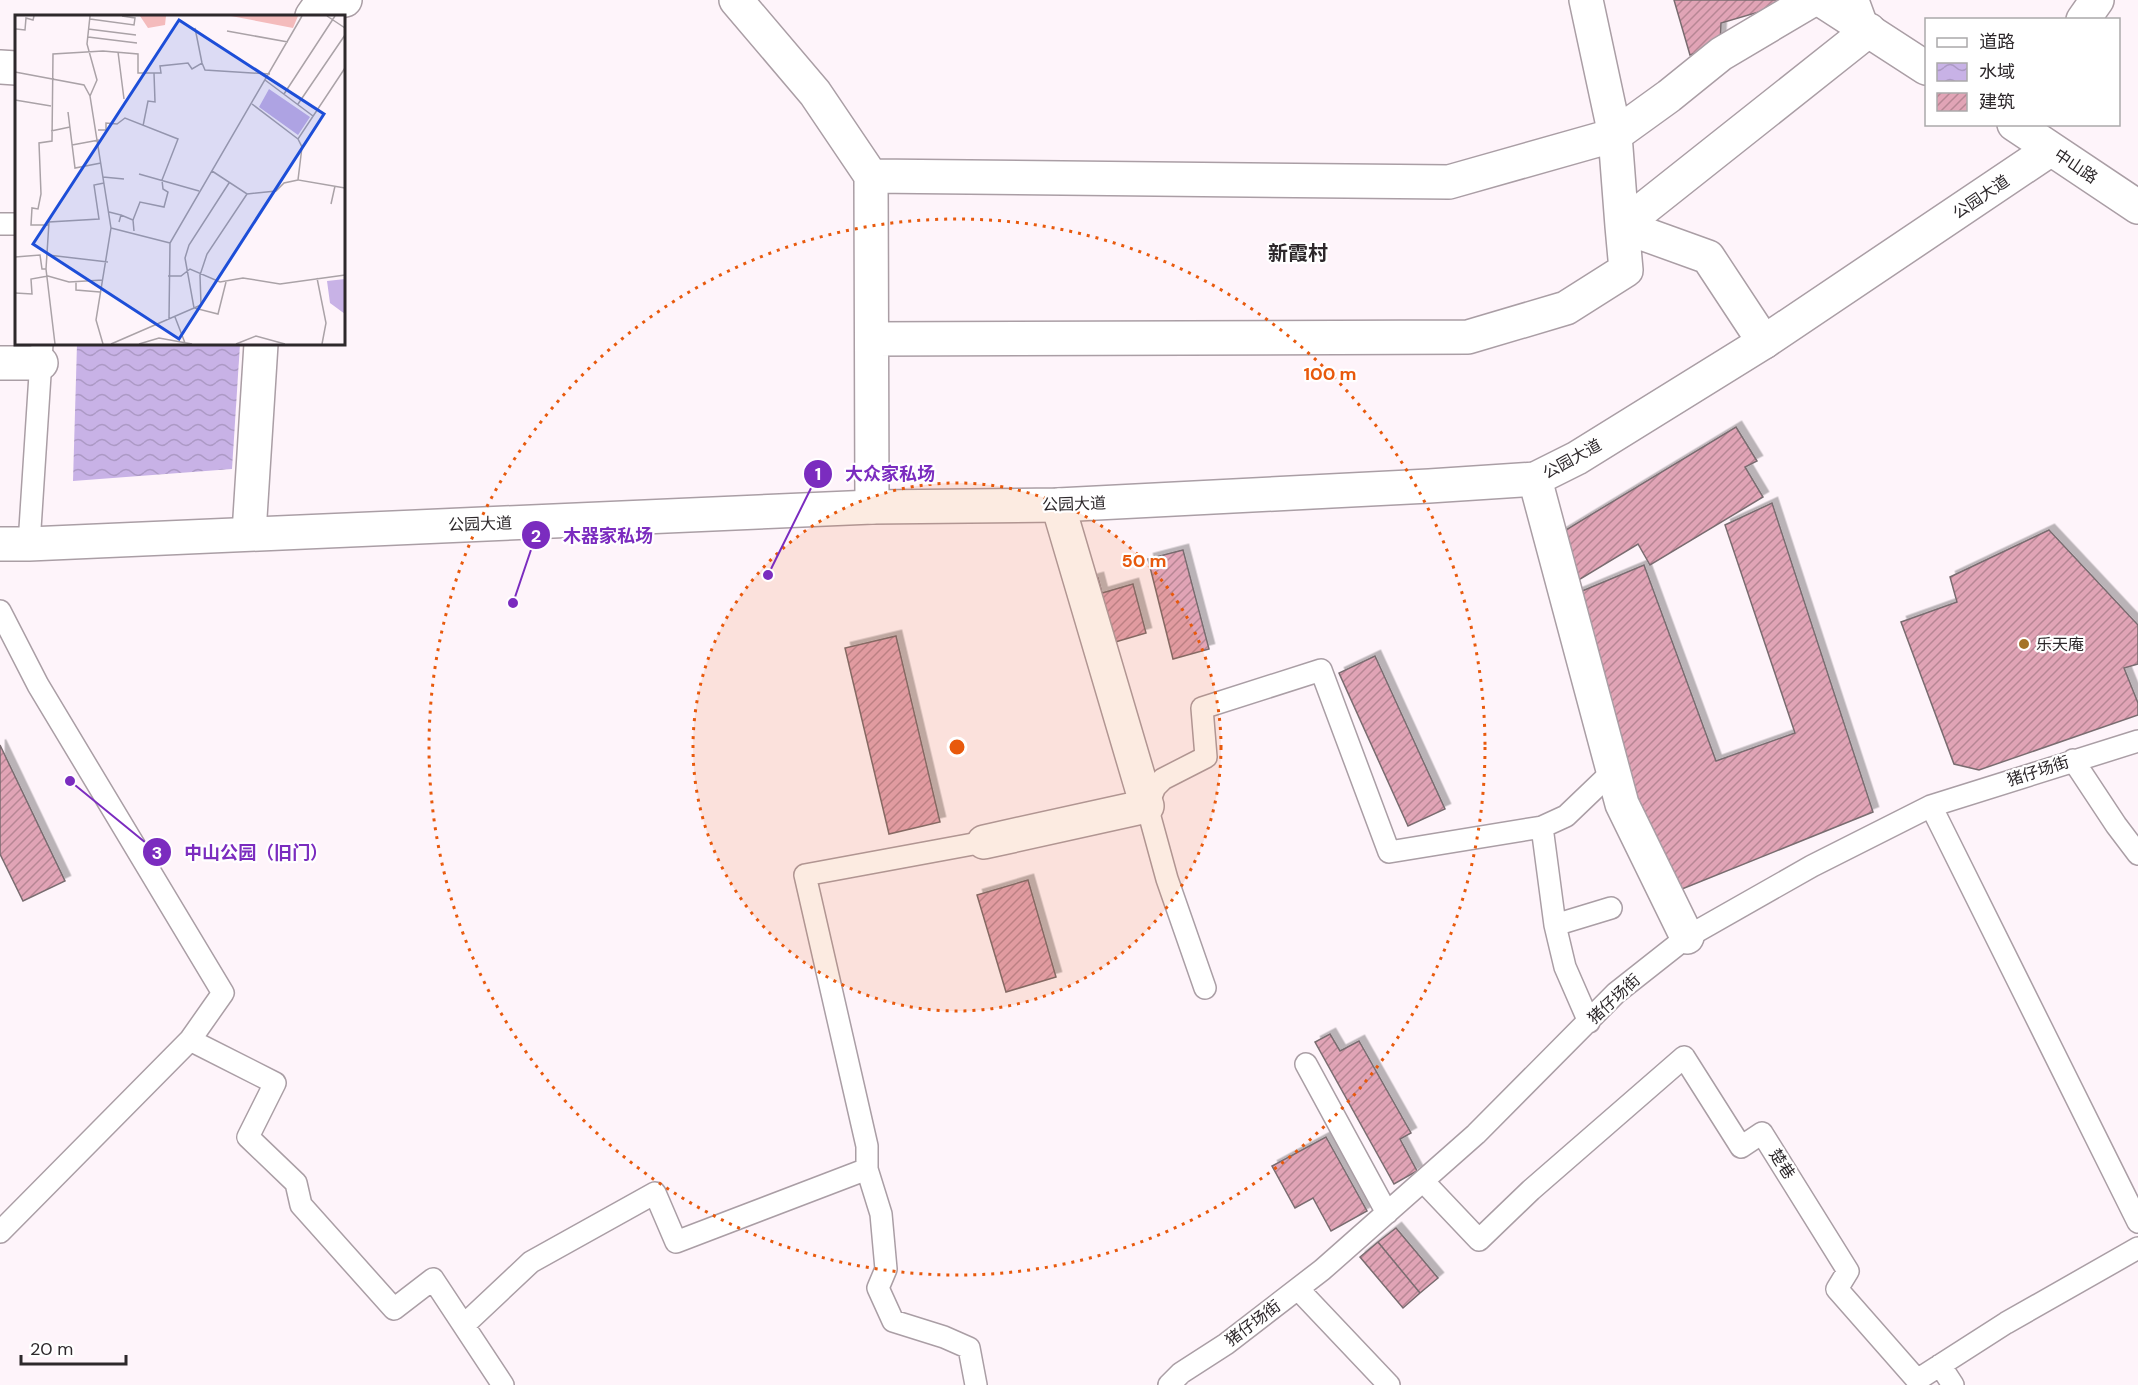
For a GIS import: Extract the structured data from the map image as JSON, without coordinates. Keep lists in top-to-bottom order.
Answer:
{
  "streets": {
    "street": ["中山路", "公园大道"],
    "lane": ["猪仔场街", "楚巷"]
  },
  "crossings": [
    ["中山路", "公园大道"],
    ["猪仔场街", "楚巷"]
  ],
  "districts": ["新霞村"],
  "places": [
    "大众家私场",
    "木器家私场",
    "乐天庵",
    "中山公园（旧门）"
  ],
  "legend": ["道路", "水域", "建筑"],
  "scale_bar": "20 m",
  "rings": ["100 m", "50 m"]
}
